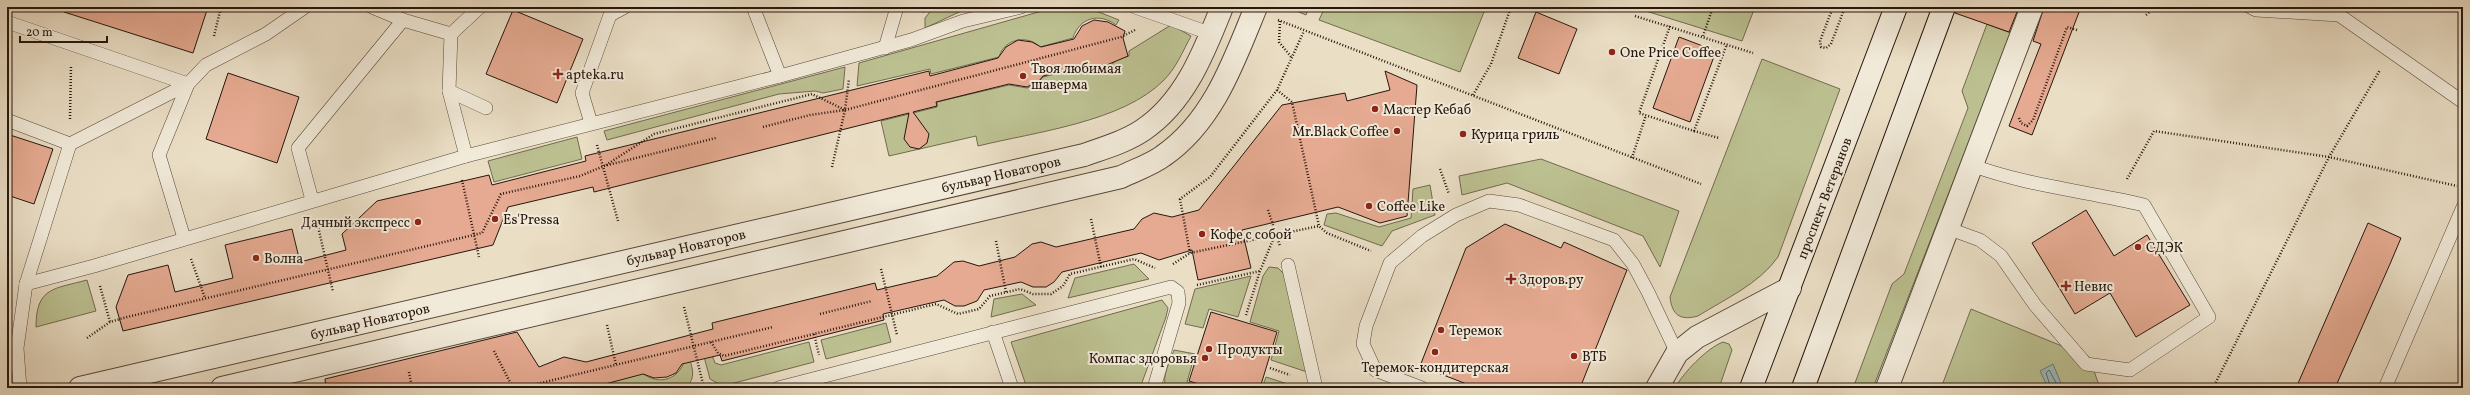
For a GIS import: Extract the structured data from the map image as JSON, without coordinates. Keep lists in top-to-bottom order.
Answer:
{
  "streets": {
    "street": ["бульвар Новаторов", "проспект Ветеранов"]
  },
  "places": {
    "other": [
      "One Price Coffee",
      "Твоя любимая шаверма",
      "Мастер Кебаб",
      "Mr.Black Coffee",
      "Курица гриль",
      "Coffee Like",
      "Es'Pressa",
      "Дачный экспресс",
      "Кофе с собой",
      "СДЭК",
      "Волна",
      "Теремок",
      "Продукты",
      "Теремок-кондитерская",
      "ВТБ",
      "Компас здоровья"
    ],
    "health": ["apteka.ru", "Здоров.ру", "Невис"]
  },
  "scale_bar": "20 m"
}
